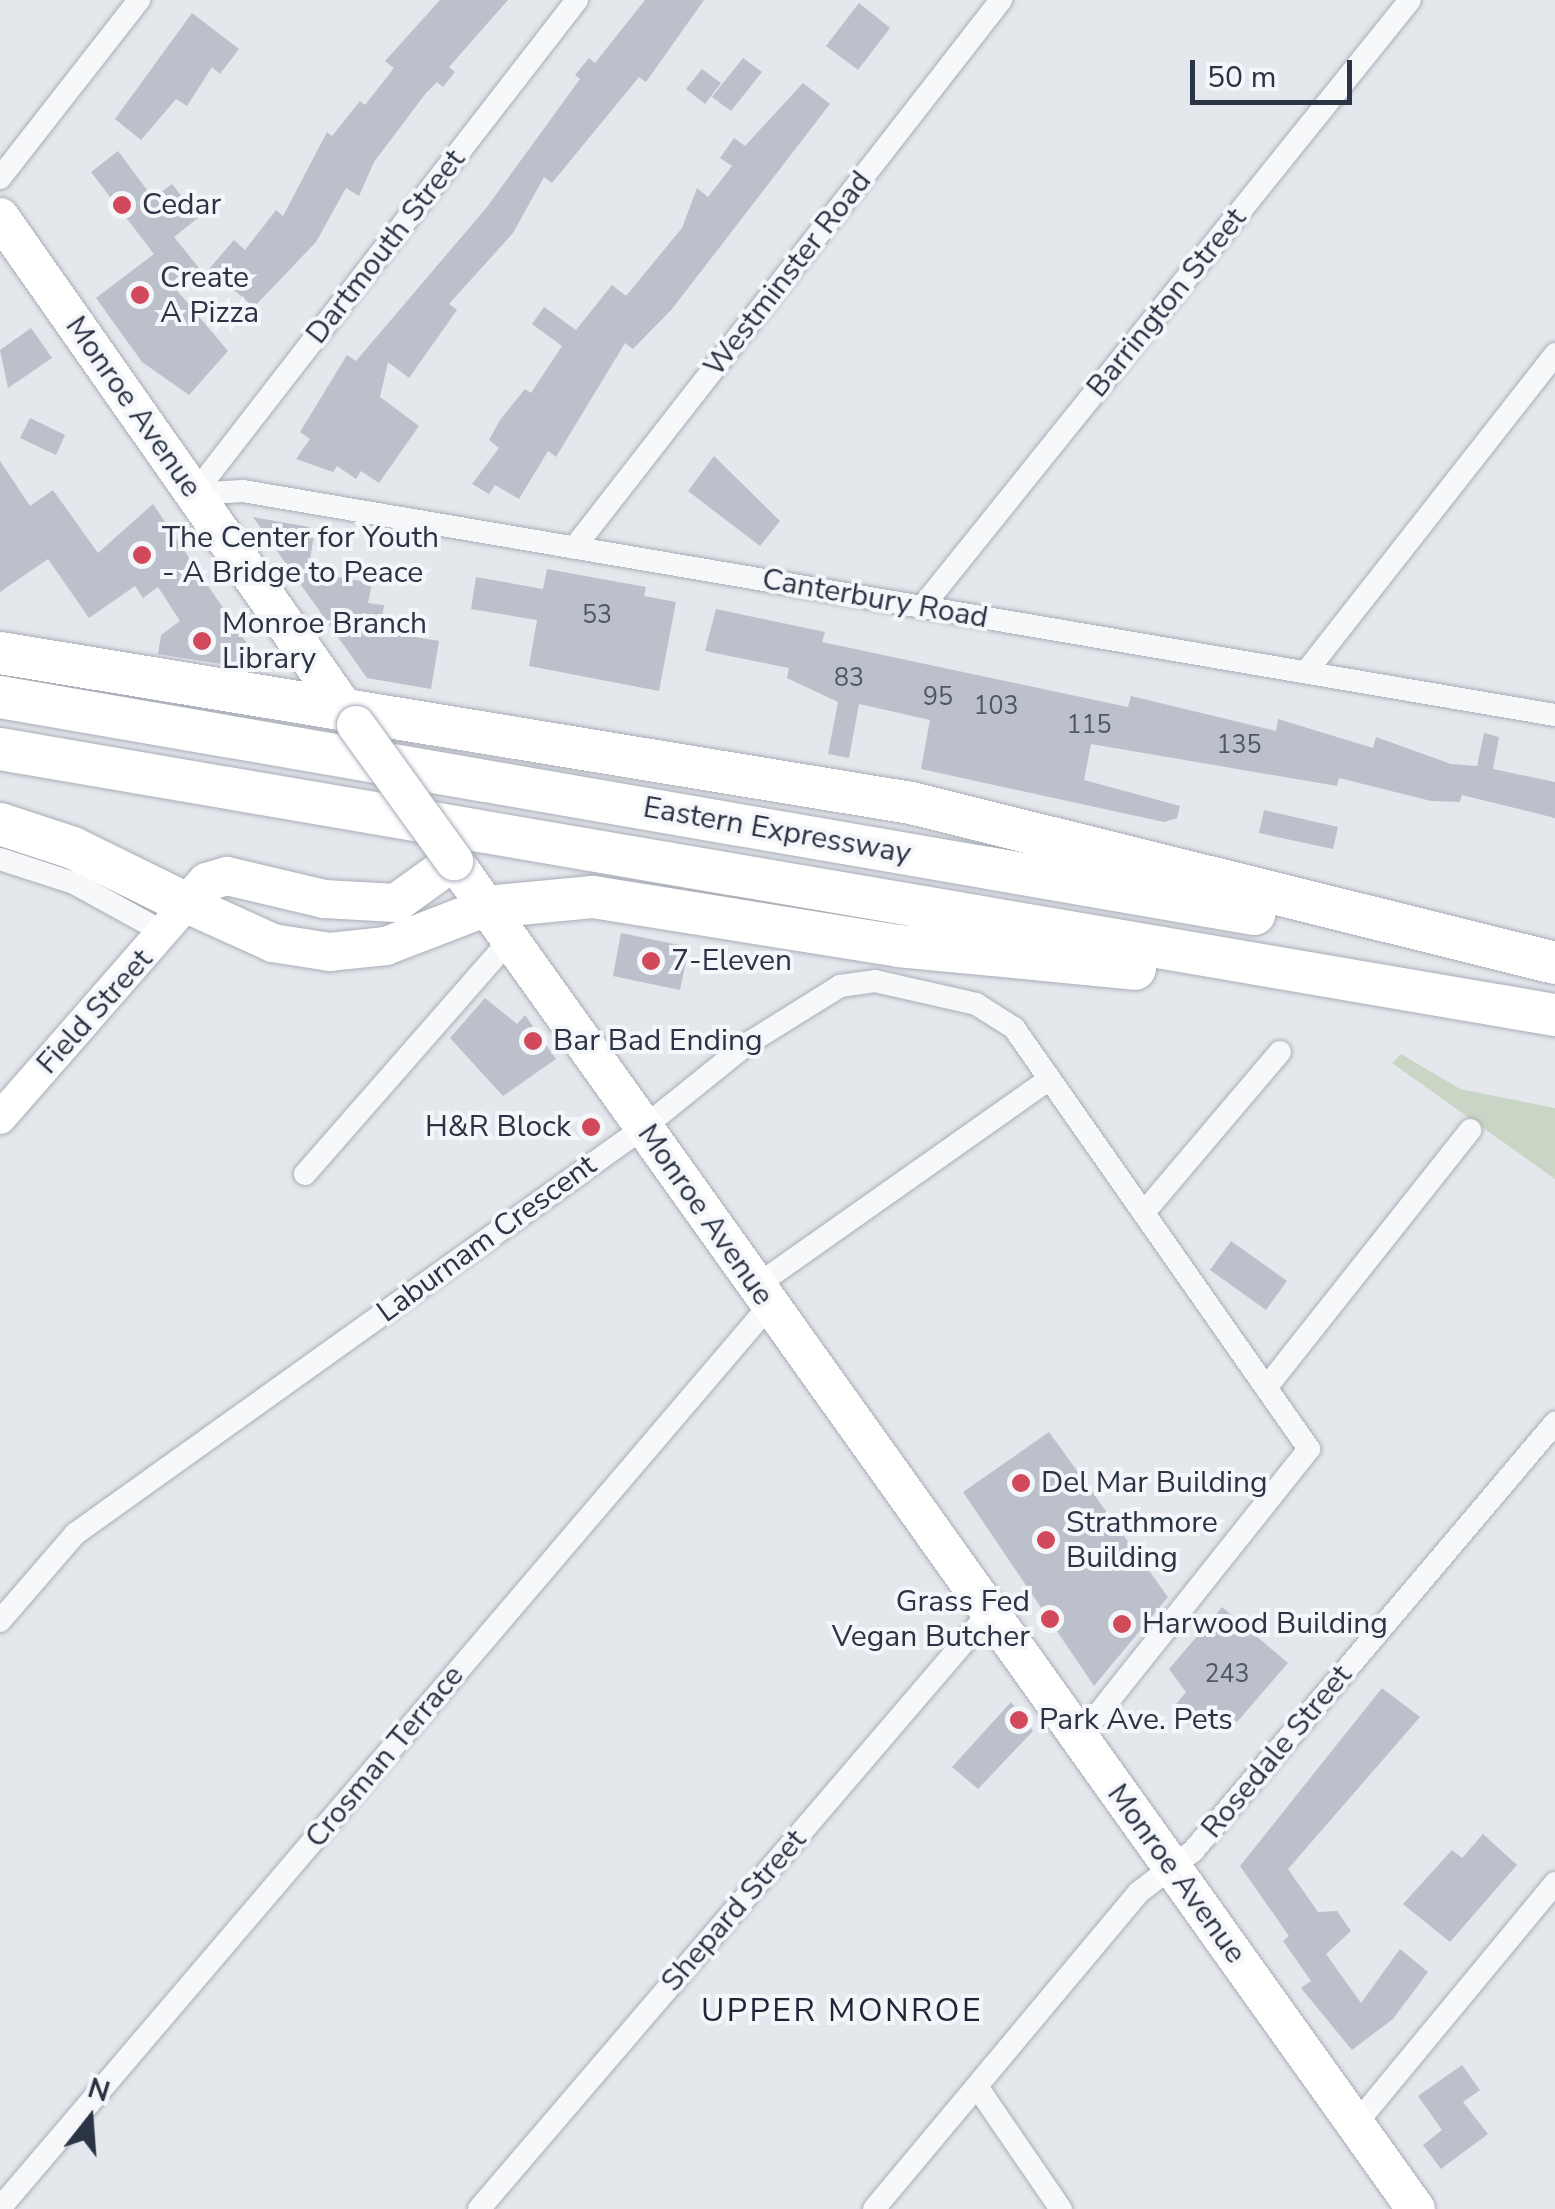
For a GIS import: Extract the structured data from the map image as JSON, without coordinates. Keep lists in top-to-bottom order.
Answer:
{
  "streets": {
    "highway": ["Eastern Expressway"],
    "main road": ["Monroe Avenue"],
    "street": [
      "Dartmouth Street",
      "Westminster Road",
      "Barrington Street",
      "Canterbury Road",
      "Field Street",
      "Laburnam Crescent",
      "Rosedale Street",
      "Crosman Terrace",
      "Shepard Street"
    ]
  },
  "crossings": [
    ["Dartmouth Street", "Monroe Avenue"],
    ["Dartmouth Street", "Canterbury Road"],
    ["Westminster Road", "Canterbury Road"],
    ["Barrington Street", "Canterbury Road"],
    ["Monroe Avenue", "Canterbury Road"],
    ["Monroe Avenue", "Laburnam Crescent"],
    ["Monroe Avenue", "Rosedale Street"],
    ["Monroe Avenue", "Crosman Terrace"],
    ["Monroe Avenue", "Shepard Street"],
    ["Laburnam Crescent", "Crosman Terrace"]
  ],
  "districts": ["UPPER MONROE"],
  "places": [
    "Cedar",
    "Create A Pizza",
    "The Center for Youth - A Bridge to Peace",
    "Monroe Branch Library",
    "7-Eleven",
    "Bar Bad Ending",
    "H&R Block",
    "Del Mar Building",
    "Strathmore Building",
    "Grass Fed Vegan Butcher",
    "Harwood Building",
    "Park Ave. Pets"
  ],
  "house_numbers": [
    "53",
    "83",
    "95",
    "103",
    "115",
    "135",
    "243"
  ],
  "scale_bar": "50 m",
  "north": "top"
}
